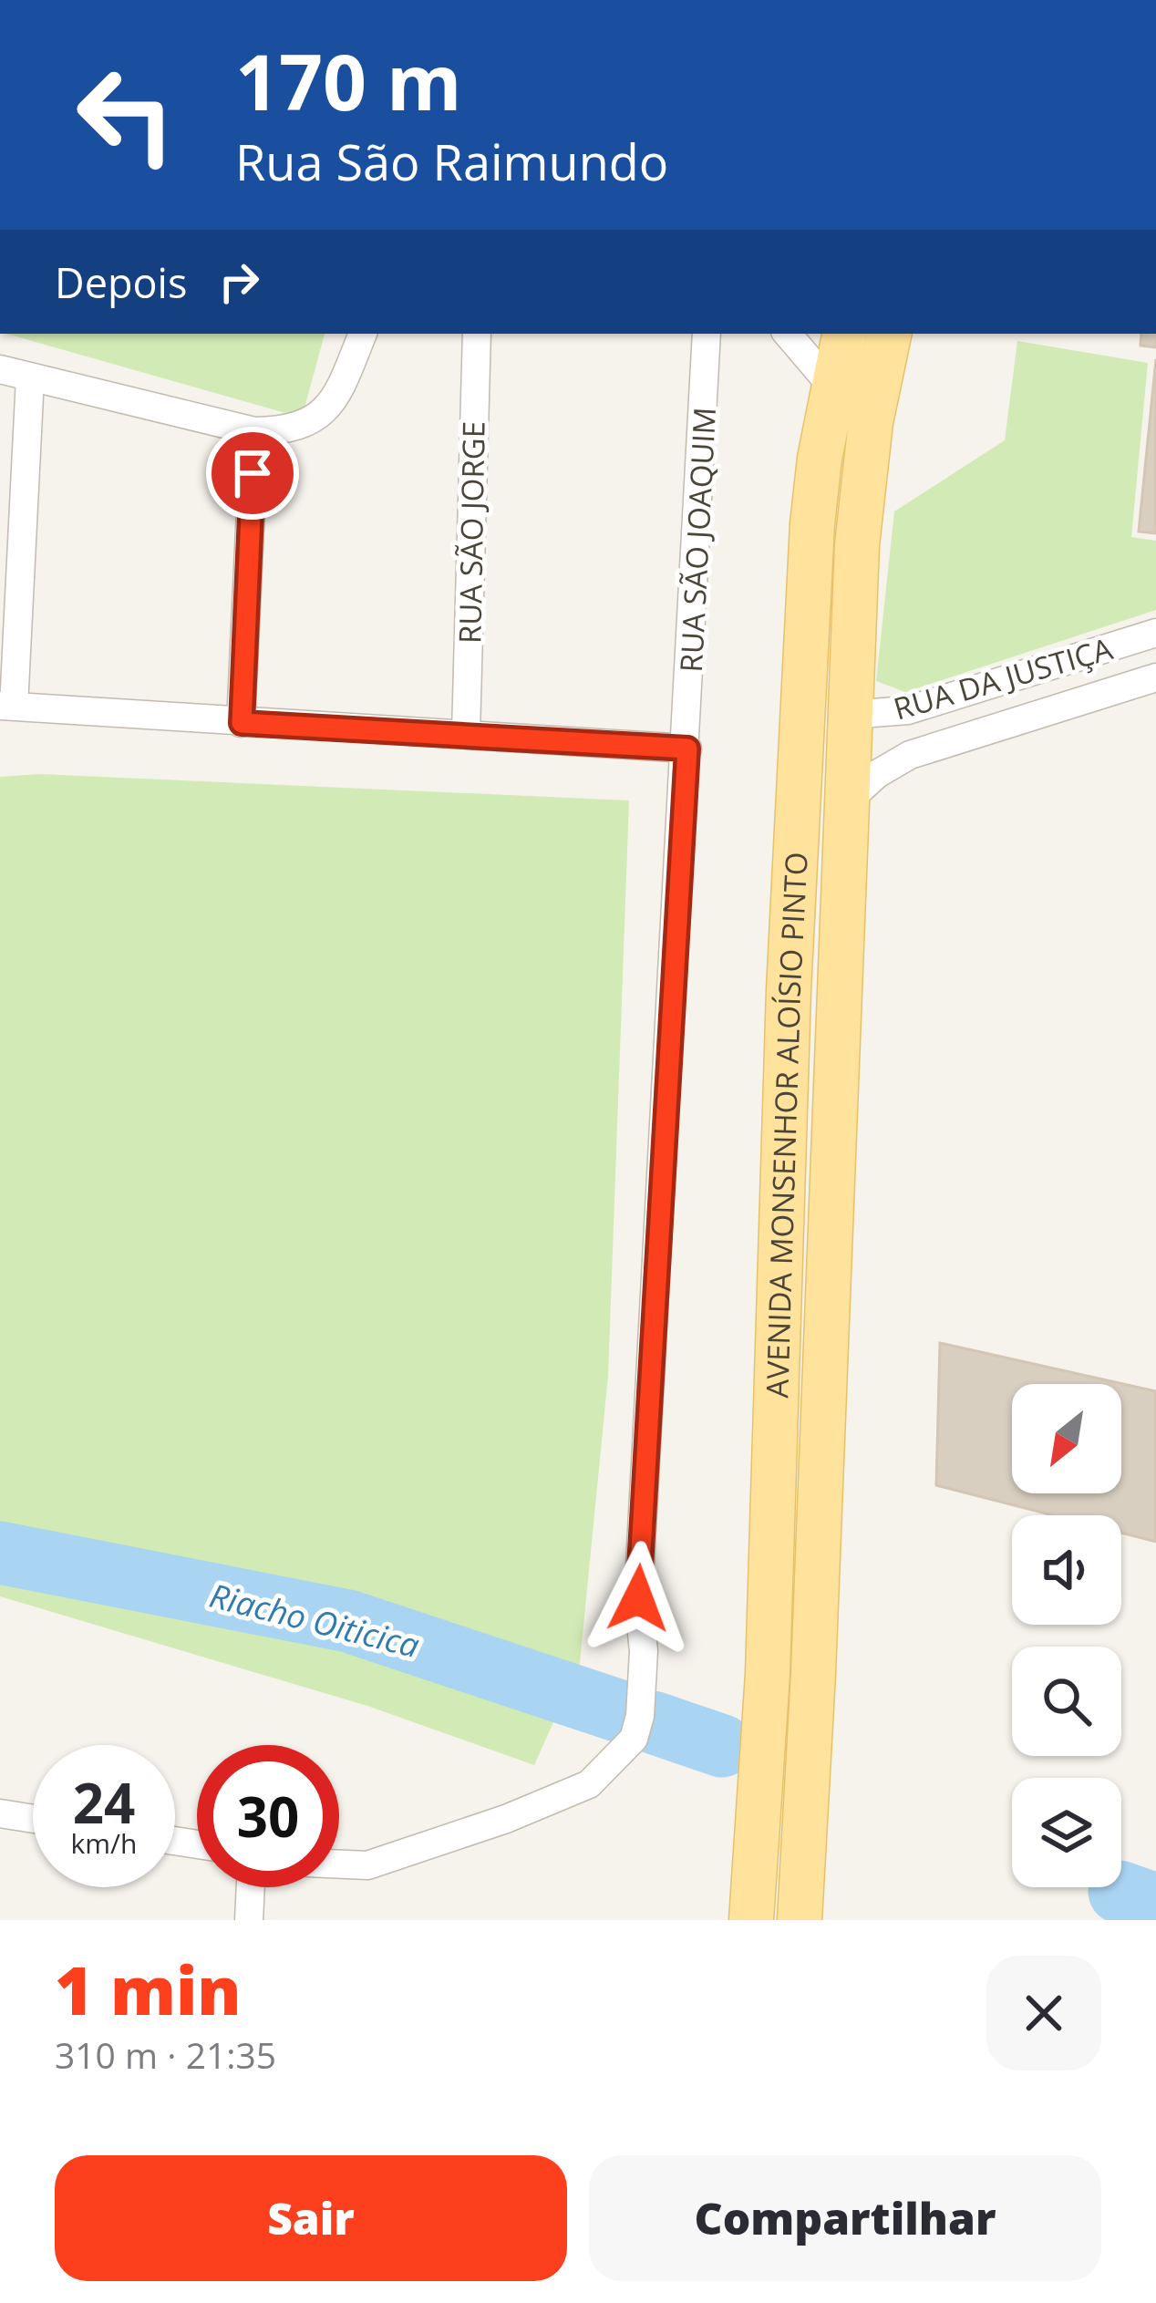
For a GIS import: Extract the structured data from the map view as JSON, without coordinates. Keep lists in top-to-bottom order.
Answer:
{
  "streets": {
    "main road": ["AVENIDA MONSENHOR ALOÍSIO PINTO"],
    "street": ["RUA SÃO JORGE", "RUA SÃO JOAQUIM", "RUA DA JUSTIÇA"]
  },
  "crossings": [
    ["RUA DA JUSTIÇA", "AVENIDA MONSENHOR ALOÍSIO PINTO"]
  ],
  "water": ["Riacho Oiticica"],
  "north": "bottom left",
  "page": {
    "turn": ["170 m", "Rua São Raimundo"],
    "then": "Depois",
    "speed": "24 km/h",
    "limit": "30",
    "heading": ["1 min", "310 m · 21:35"],
    "buttons": ["Sair", "Compartilhar"]
  }
}
